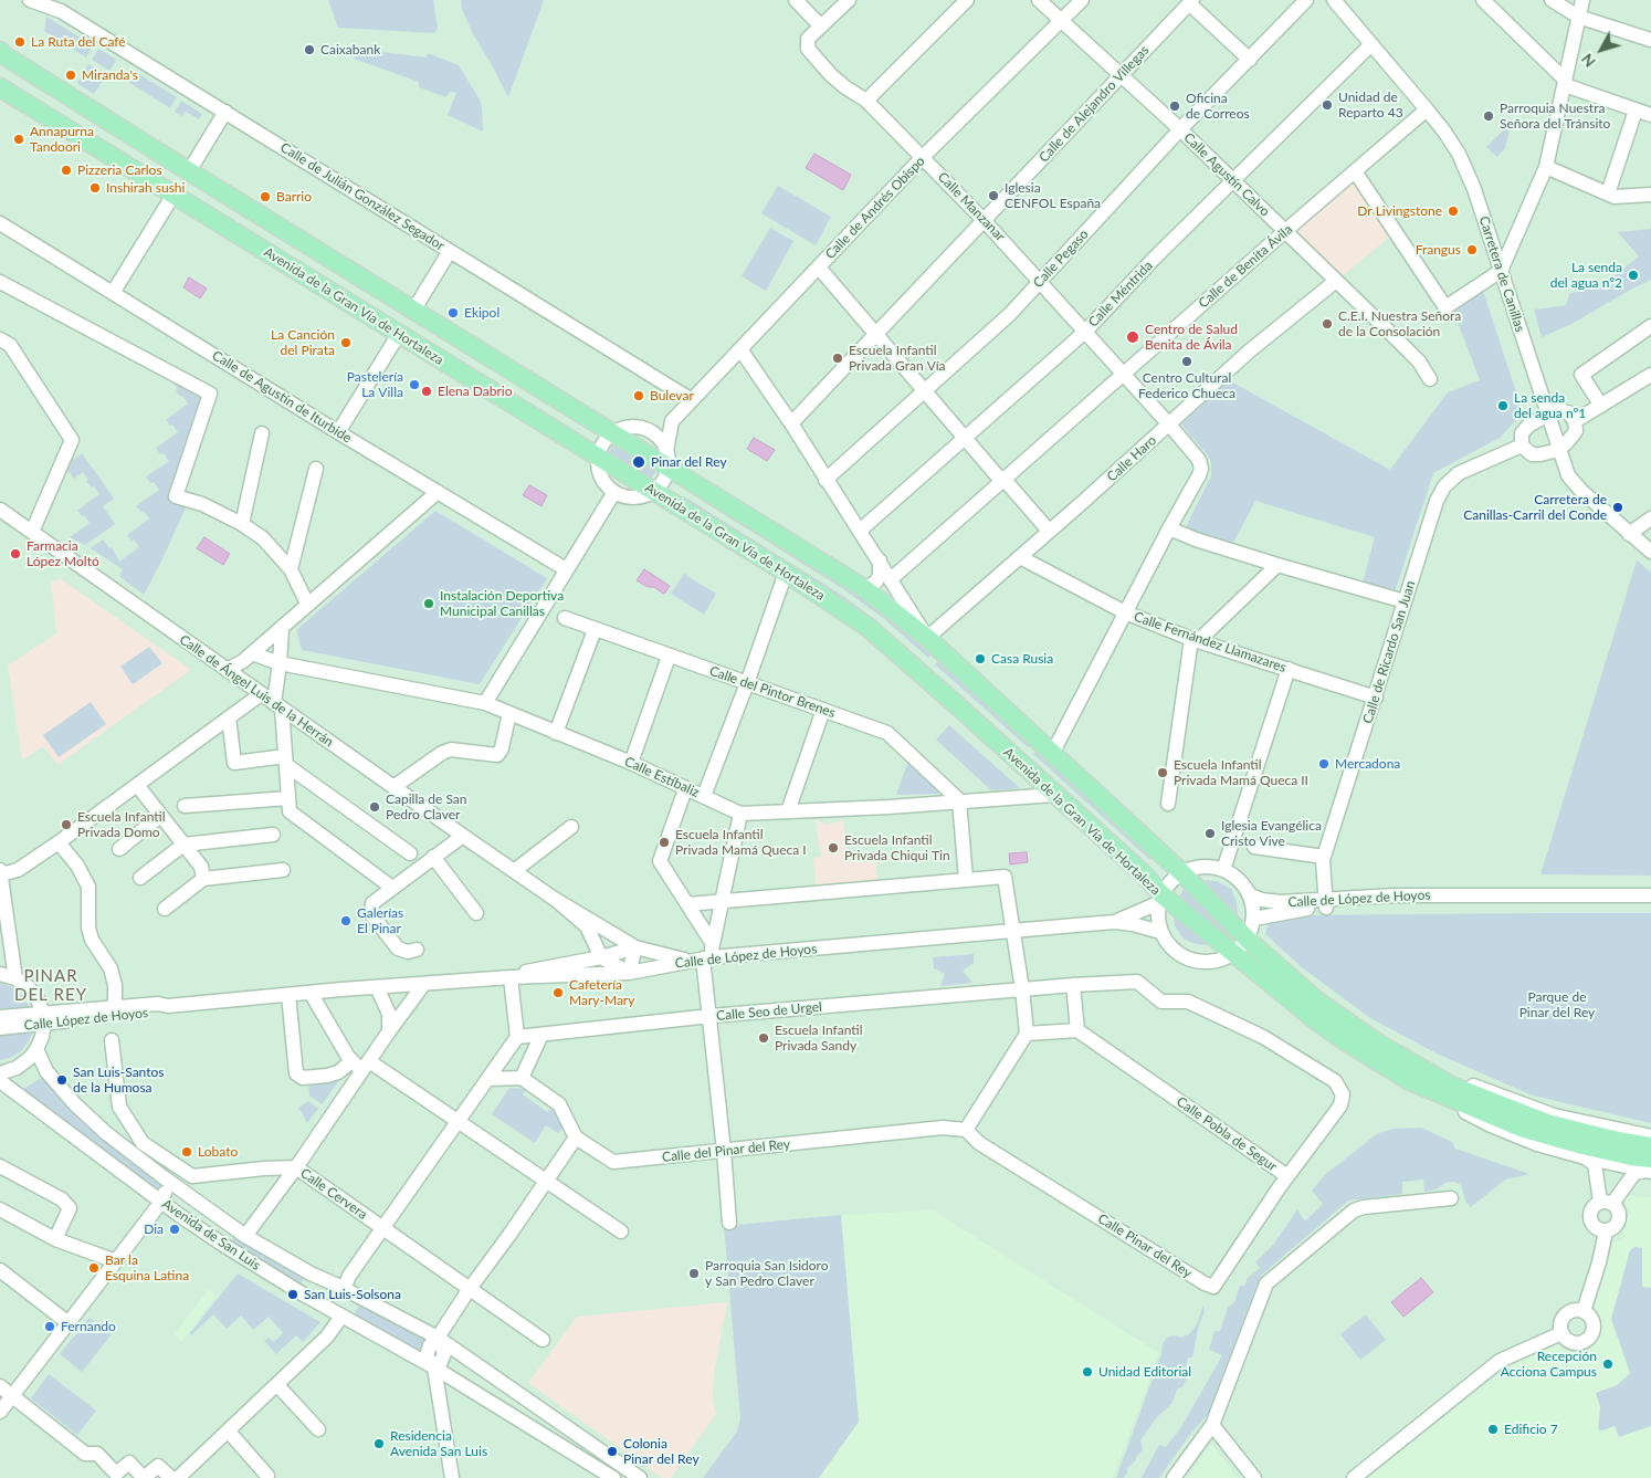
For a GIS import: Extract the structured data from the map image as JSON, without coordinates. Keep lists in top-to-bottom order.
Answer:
{
  "streets": {
    "main road": ["Avenida de la Gran Vía de Hortaleza"],
    "street": [
      "Calle de Alejandro Villegas",
      "Calle Agustín Calvo",
      "Calle de Julián González Segador",
      "Calle Manzanar",
      "Calle de Andrés Obispo",
      "Calle Pegaso",
      "Calle de Benita Ávila",
      "Carretera de Canillas",
      "Calle Méntrida",
      "Calle de Agustín de Iturbide",
      "Calle Haro",
      "Calle Fernández Llamazares",
      "Calle de Ricardo San Juan",
      "Calle de Ángel Luis de la Herrán",
      "Calle del Pintor Brenes",
      "Calle Estíbaliz",
      "Calle de López de Hoyos",
      "Calle Seo de Urgel",
      "Calle López de Hoyos",
      "Calle Pobla de Segur",
      "Calle del Pinar del Rey",
      "Calle Cervera",
      "Avenida de San Luis",
      "Calle Pinar del Rey"
    ]
  },
  "crossings": [
    ["Calle de Alejandro Villegas", "Calle Agustín Calvo"],
    ["Calle de Alejandro Villegas", "Calle Manzanar"],
    ["Calle Agustín Calvo", "Calle de Andrés Obispo"],
    ["Calle Agustín Calvo", "Calle Pegaso"],
    ["Calle Agustín Calvo", "Calle de Benita Ávila"],
    ["Calle Agustín Calvo", "Calle Méntrida"],
    ["Calle Agustín Calvo", "Calle Haro"],
    ["Calle de Julián González Segador", "Calle de Andrés Obispo"],
    ["Calle Manzanar", "Calle de Andrés Obispo"],
    ["Calle Manzanar", "Calle Pegaso"],
    ["Calle Manzanar", "Calle de Benita Ávila"],
    ["Calle Manzanar", "Calle Méntrida"],
    ["Calle Manzanar", "Calle Haro"],
    ["Calle de Benita Ávila", "Carretera de Canillas"],
    ["Carretera de Canillas", "Calle Méntrida"],
    ["Avenida de la Gran Vía de Hortaleza", "Calle Haro"],
    ["Avenida de la Gran Vía de Hortaleza", "Calle Estíbaliz"],
    ["Avenida de la Gran Vía de Hortaleza", "Calle de López de Hoyos"],
    ["Calle Haro", "Calle Fernández Llamazares"],
    ["Calle Fernández Llamazares", "Calle de Ricardo San Juan"],
    ["Calle de Ricardo San Juan", "Calle de López de Hoyos"],
    ["Calle del Pintor Brenes", "Calle Estíbaliz"],
    ["Calle de López de Hoyos", "Calle López de Hoyos"],
    ["Calle Seo de Urgel", "Calle Pobla de Segur"],
    ["Calle Pobla de Segur", "Calle Pinar del Rey"],
    ["Calle del Pinar del Rey", "Calle Pinar del Rey"]
  ],
  "districts": ["PINAR DEL REY"],
  "parks": ["Parque de Pinar del Rey"],
  "places": [
    "La Ruta del Café",
    "Caixabank",
    "Miranda's",
    "Unidad de Reparto 43",
    "Oficina de Correos",
    "Parroquia Nuestra Señora del Tránsito",
    "Annapurna Tandoori",
    "Pizzeria Carlos",
    "Inshirah sushi",
    "Iglesia CENFOL España",
    "Barrio",
    "Dr Livingstone",
    "Frangus",
    "La senda del agua nº2",
    "Ekipol",
    "C.E.I. Nuestra Señora de la Consolación",
    "Centro de Salud Benita de Ávila",
    "La Canción del Pirata",
    "Escuela Infantil Privada Gran Vía",
    "Centro Cultural Federico Chueca",
    "Pastelería La Villa",
    "Elena Dabrio",
    "Bulevar",
    "La senda del agua nº1",
    "Pinar del Rey",
    "Carretera de Canillas-Carril del Conde",
    "Farmacia López Moltó",
    "Instalación Deportiva Municipal Canillas",
    "Casa Rusia",
    "Mercadona",
    "Escuela Infantil Privada Mamá Queca II",
    "Capilla de San Pedro Claver",
    "Escuela Infantil Privada Domo",
    "Iglesia Evangélica Cristo Vive",
    "Escuela Infantil Privada Mamá Queca I",
    "Escuela Infantil Privada Chiqui Tin",
    "Galerías El Pinar",
    "Cafetería Mary-Mary",
    "Escuela Infantil Privada Sandy",
    "San Luis-Santos de la Humosa",
    "Lobato",
    "Dia",
    "Bar la Esquina Latina",
    "Parroquia San Isidoro y San Pedro Claver",
    "San Luis-Solsona",
    "Fernando",
    "Recepción Acciona Campus",
    "Unidad Editorial",
    "Edificio 7",
    "Residencia Avenida San Luis",
    "Colonia Pinar del Rey"
  ],
  "north": "bottom left"
}
